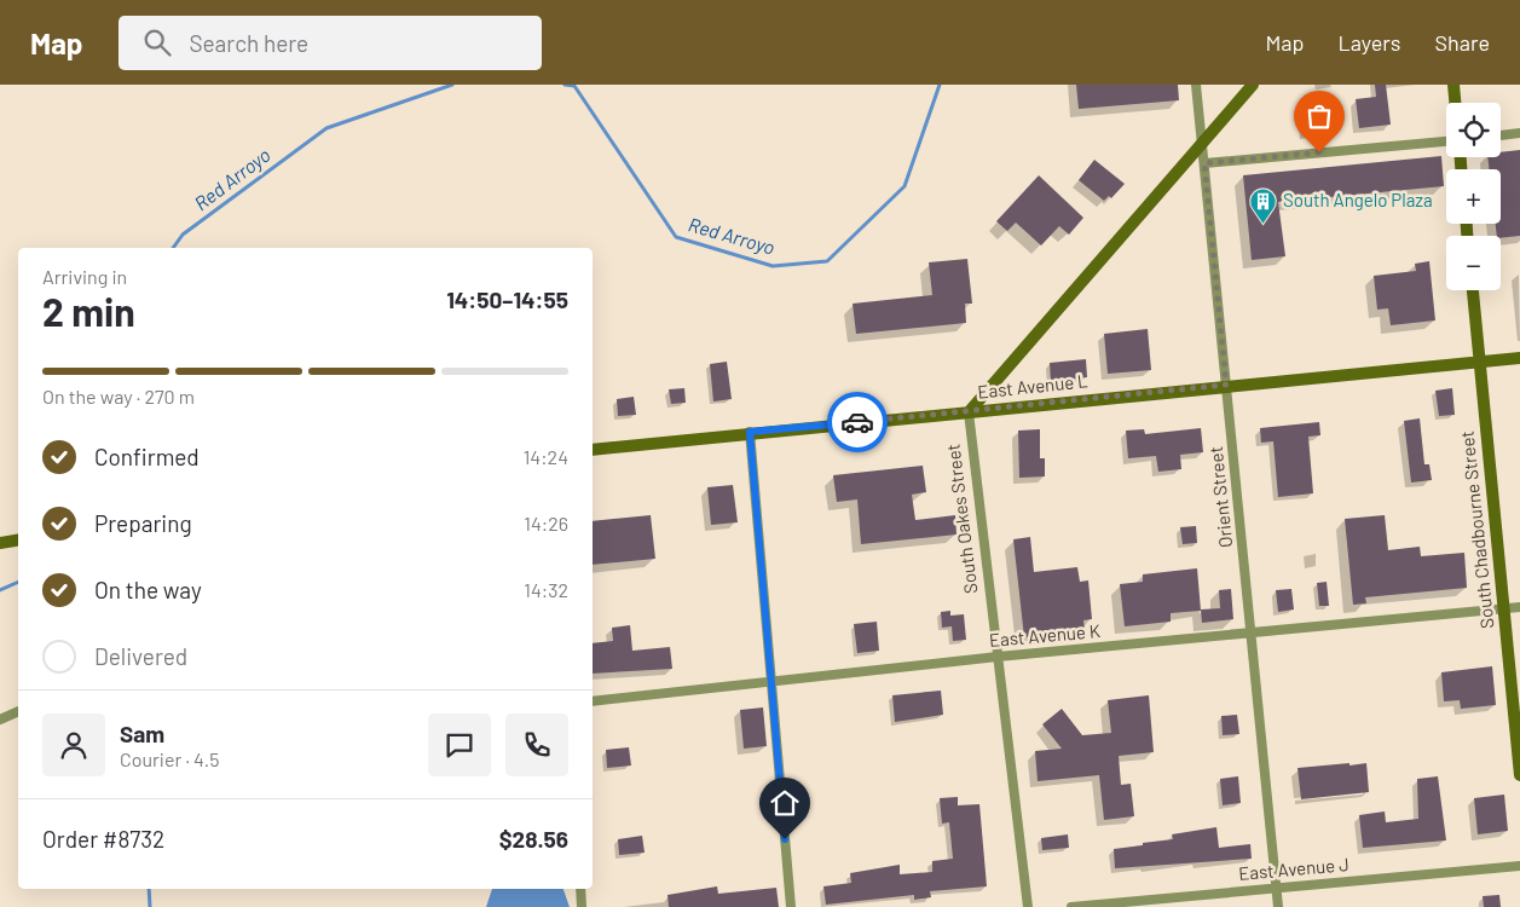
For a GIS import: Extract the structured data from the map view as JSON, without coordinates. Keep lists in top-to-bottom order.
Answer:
{
  "streets": {
    "main road": ["East Avenue L", "South Chadbourne Street"],
    "street": [
      "Orient Street",
      "South Oakes Street",
      "East Avenue K",
      "East Avenue J"
    ]
  },
  "crossings": [
    ["East Avenue L", "Orient Street"],
    ["East Avenue L", "South Oakes Street"],
    ["East Avenue L", "South Chadbourne Street"],
    ["Orient Street", "East Avenue K"],
    ["Orient Street", "East Avenue J"],
    ["South Oakes Street", "East Avenue K"],
    ["South Chadbourne Street", "East Avenue K"]
  ],
  "water": ["Red Arroyo"],
  "places": {
    "building": ["South Angelo Plaza"]
  },
  "page": {
    "header": "Map",
    "search": "Search here",
    "nav": ["Map", "Layers", "Share"],
    "map_buttons": ["+", "−"],
    "heading": ["2 min", "Arriving in", "14:50–14:55"],
    "panel": [
      "Sam",
      "Courier · 4.5",
      "Order #8732",
      "$28.56"
    ],
    "bar": "On the way · 270 m",
    "list": [
      ["Confirmed", "14:24"],
      ["Preparing", "14:26"],
      ["On the way", "14:32"],
      "Delivered"
    ]
  }
}
